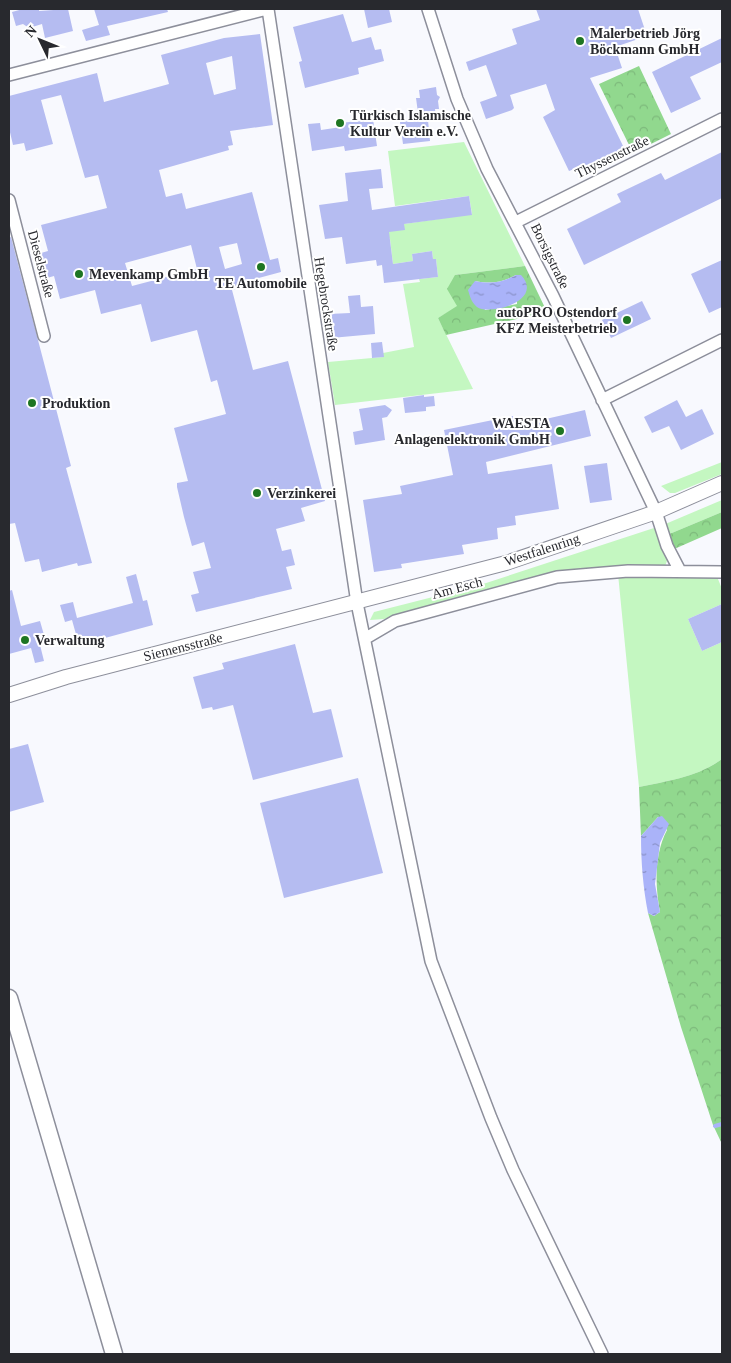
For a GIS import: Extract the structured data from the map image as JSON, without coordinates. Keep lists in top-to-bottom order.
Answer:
{
  "streets": {
    "street": [
      "Thyssenstraße",
      "Borsigstraße",
      "Dieselstraße",
      "Hegebrockstraße",
      "Westfalenring",
      "Am Esch",
      "Siemensstraße"
    ]
  },
  "crossings": [
    ["Thyssenstraße", "Borsigstraße"],
    ["Borsigstraße", "Westfalenring"],
    ["Hegebrockstraße", "Westfalenring"],
    ["Hegebrockstraße", "Am Esch"],
    ["Hegebrockstraße", "Siemensstraße"],
    ["Westfalenring", "Siemensstraße"]
  ],
  "places": [
    "Malerbetrieb Jörg Böckmann GmbH",
    "Türkisch Islamische Kultur Verein e.V.",
    "TE Automobile",
    "Mevenkamp GmbH",
    "autoPRO Ostendorf KFZ Meisterbetrieb",
    "Produktion",
    "WAESTA Anlagenelektronik GmbH",
    "Verzinkerei",
    "Verwaltung"
  ],
  "north": "top left"
}
